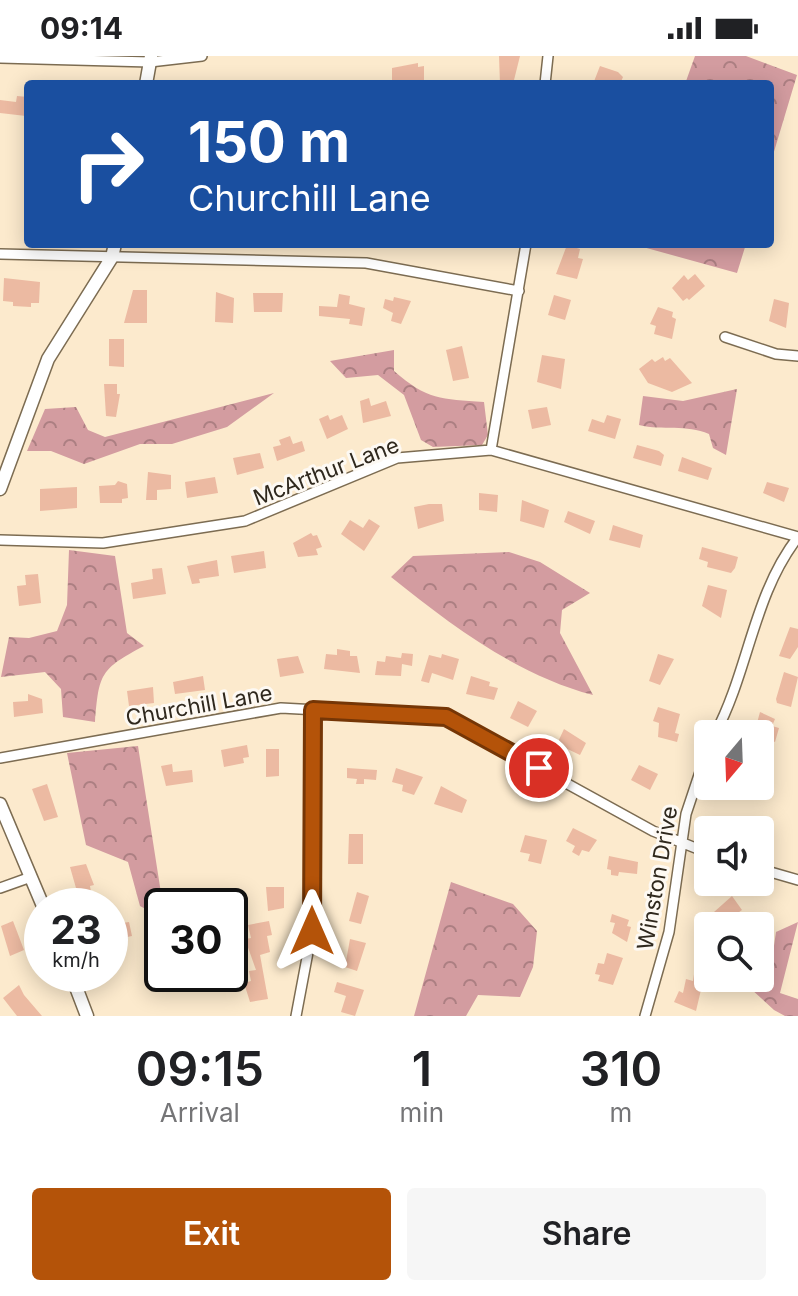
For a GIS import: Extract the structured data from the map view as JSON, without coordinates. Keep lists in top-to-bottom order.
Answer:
{
  "streets": {
    "street": ["McArthur Lane", "Churchill Lane", "Winston Drive"]
  },
  "crossings": [
    ["Churchill Lane", "Winston Drive"]
  ],
  "north": "bottom",
  "page": {
    "status": "09:14",
    "turn": ["150 m", "Churchill Lane"],
    "speed": "23 km/h",
    "limit": "30",
    "eta": [
      "09:15",
      "Arrival",
      "1",
      "min",
      "310",
      "m"
    ],
    "buttons": ["Exit", "Share"]
  }
}
